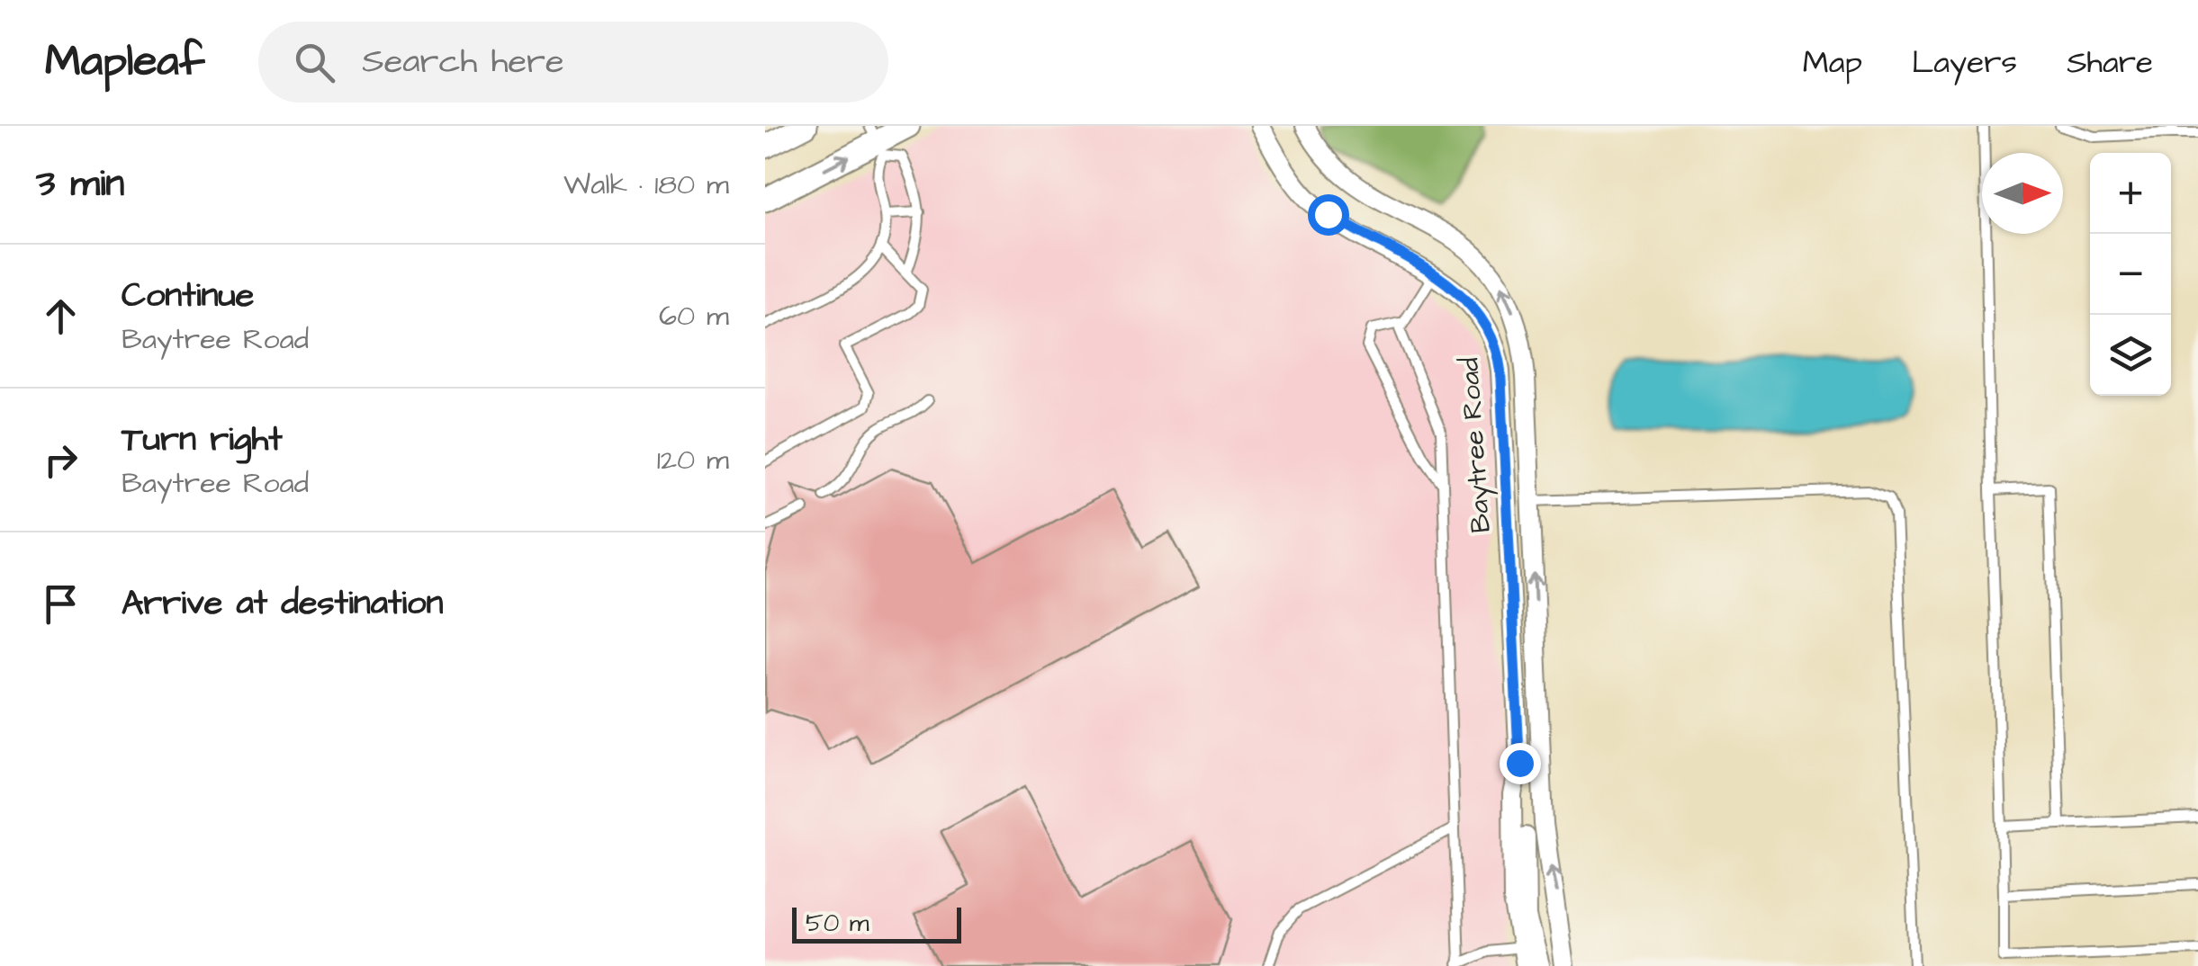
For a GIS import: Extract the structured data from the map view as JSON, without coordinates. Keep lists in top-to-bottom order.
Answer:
{
  "streets": {
    "street": ["Baytree Road"]
  },
  "scale_bar": "50 m",
  "north": "right",
  "page": {
    "header": "Mapleaf",
    "search": "Search here",
    "nav": ["Map", "Layers", "Share"],
    "heading": ["3 min", "Walk · 180 m"],
    "map_buttons": ["+", "−"],
    "list": [
      ["Continue", "Baytree Road", "60 m"],
      ["Turn right", "Baytree Road", "120 m"],
      "Arrive at destination"
    ],
    "scale": "50 m"
  }
}
